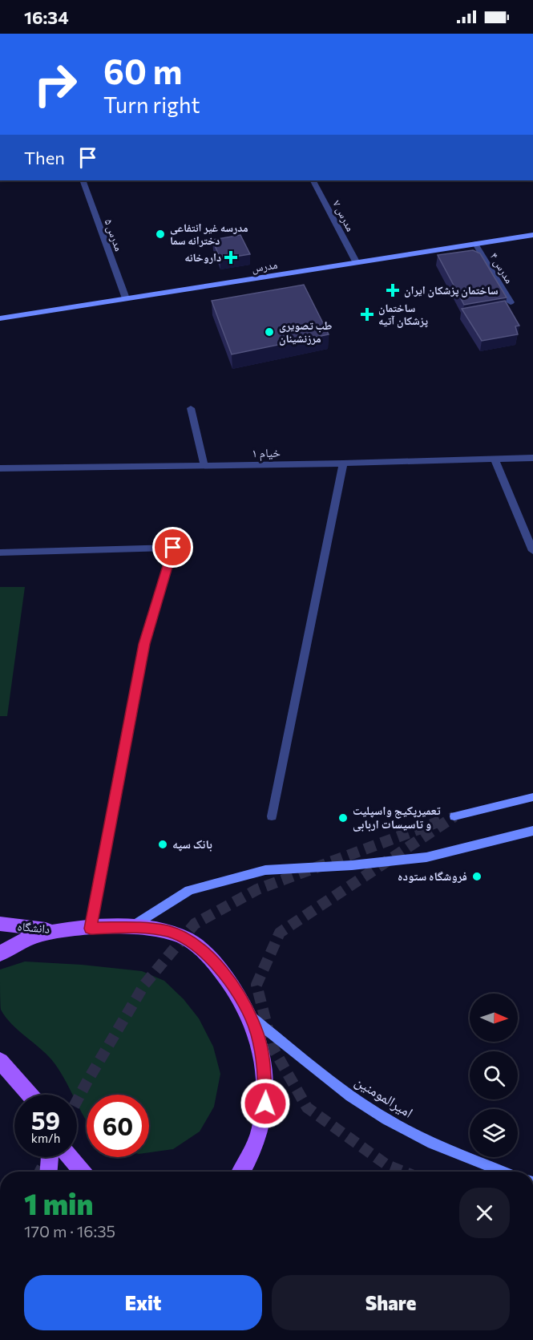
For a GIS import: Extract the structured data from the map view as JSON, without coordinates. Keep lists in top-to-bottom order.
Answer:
{
  "streets": {
    "main road": ["دانشگاه"],
    "street": [
      "مدرس ۷",
      "مدرس ۵",
      "مدرس",
      "مدرس ۴",
      "خیام ۱",
      "امیرالمومنین"
    ]
  },
  "crossings": [
    ["مدرس ۷", "مدرس"],
    ["مدرس ۵", "مدرس"],
    ["مدرس", "مدرس ۴"]
  ],
  "places": {
    "other": [
      "مدرسه غیر انتفاعی دخترانه سما",
      "طب تصویری مرزنشینان",
      "تعمیرپکیج واسپلیت و تاسیسات اربابی",
      "بانک سپه",
      "فروشگاه ستوده"
    ],
    "health": ["داروخانه", "ساختمان پزشکان ایران", "ساختمان پزشکان آتیه"]
  },
  "north": "right",
  "page": {
    "status": "16:34",
    "turn": ["60 m", "Turn right"],
    "then": "Then",
    "speed": "59 km/h",
    "limit": "60",
    "heading": ["1 min", "170 m · 16:35"],
    "buttons": ["Exit", "Share"]
  }
}
